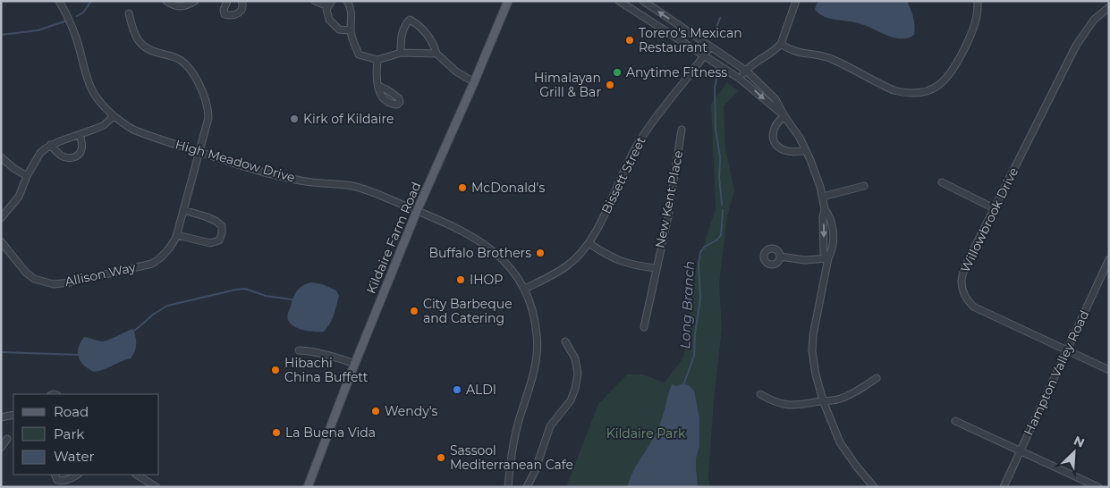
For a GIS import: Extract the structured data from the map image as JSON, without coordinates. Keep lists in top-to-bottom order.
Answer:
{
  "streets": {
    "main road": ["Kildaire Farm Road"],
    "street": [
      "High Meadow Drive",
      "Bissett Street",
      "New Kent Place",
      "Willowbrook Drive",
      "Allison Way",
      "Hampton Valley Road"
    ]
  },
  "crossings": [
    ["High Meadow Drive", "Bissett Street"],
    ["High Meadow Drive", "Kildaire Farm Road"],
    ["High Meadow Drive", "Allison Way"],
    ["Willowbrook Drive", "Hampton Valley Road"]
  ],
  "water": ["Long Branch"],
  "parks": ["Kildaire Park"],
  "places": [
    "Torero's Mexican Restaurant",
    "Anytime Fitness",
    "Himalayan Grill & Bar",
    "Kirk of Kildaire",
    "McDonald's",
    "Buffalo Brothers",
    "IHOP",
    "City Barbeque and Catering",
    "Hibachi China Buffett",
    "ALDI",
    "Wendy's",
    "La Buena Vida",
    "Sassool Mediterranean Cafe"
  ],
  "legend": ["Road", "Park", "Water"],
  "north": "top right"
}
